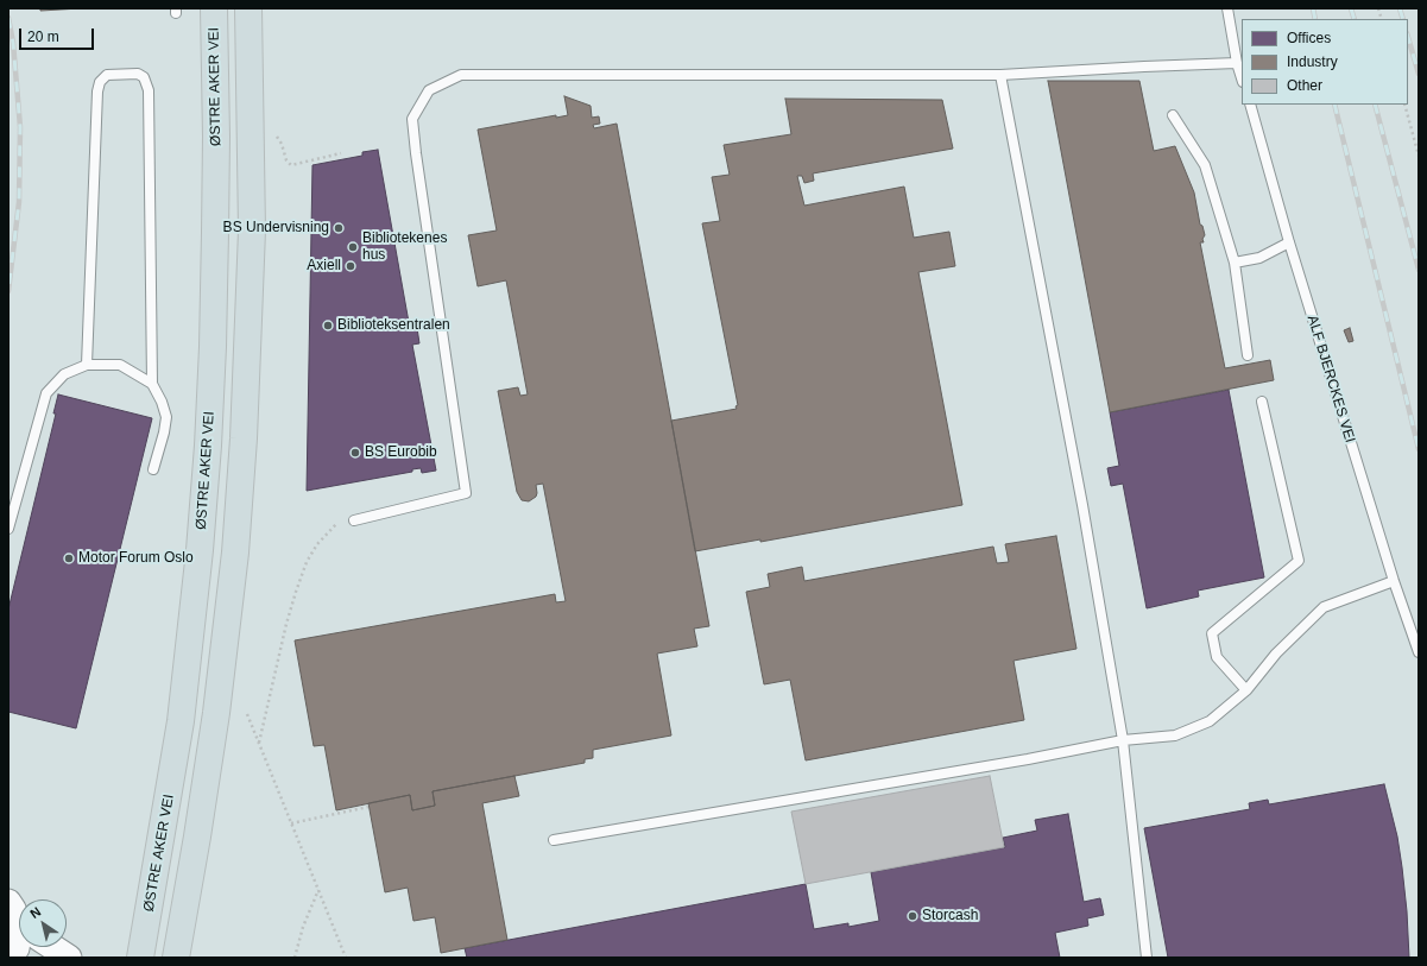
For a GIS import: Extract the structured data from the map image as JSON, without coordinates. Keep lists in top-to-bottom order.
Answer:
{
  "streets": {
    "highway": ["ØSTRE AKER VEI"],
    "lane": ["ALF BJERCKES VEI"]
  },
  "places": [
    "BS Undervisning",
    "Bibliotekenes hus",
    "Axiell",
    "Biblioteksentralen",
    "BS Eurobib",
    "Motor Forum Oslo",
    "Storcash"
  ],
  "legend": ["Offices", "Industry", "Other"],
  "scale_bar": "20 m",
  "north": "top left"
}
